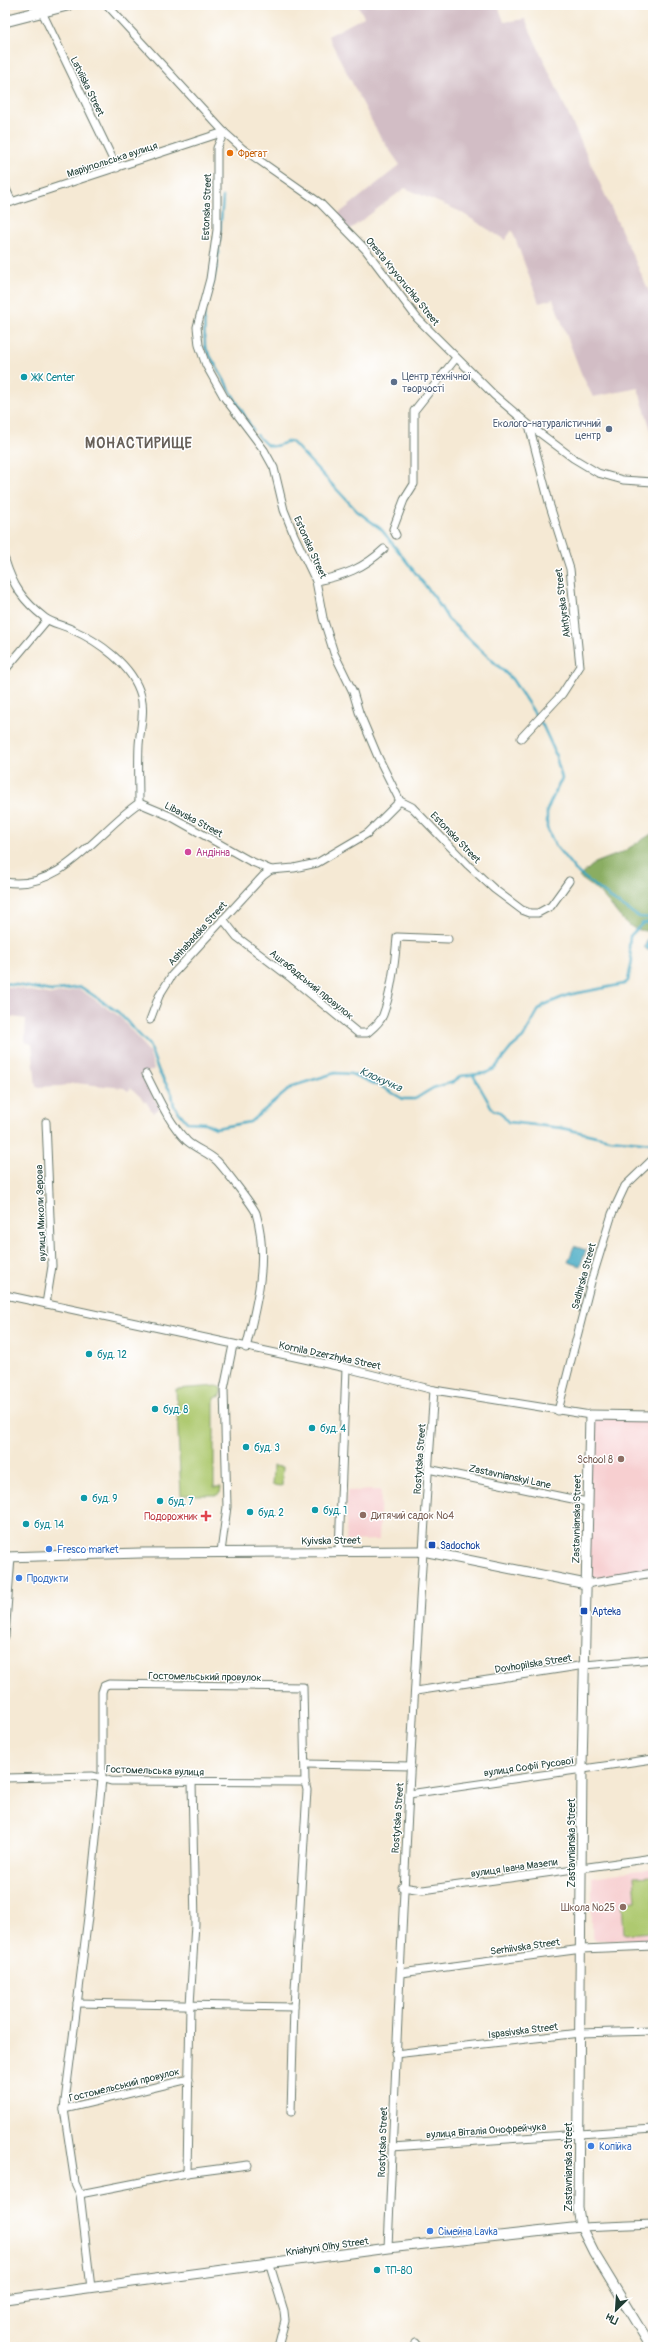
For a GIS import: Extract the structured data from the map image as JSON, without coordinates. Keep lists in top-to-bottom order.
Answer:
{
  "streets": {
    "street": [
      "Latviiska Street",
      "Маріупольська вулиця",
      "Estonska Street",
      "Oresta Kryvoruchka Street",
      "Akhtyrska Street",
      "Libavska Street",
      "Ashhabadska Street",
      "Ашгабадський провулок",
      "вулиця Миколи Зерова",
      "Sadhirska Street",
      "Kornila Dzerzhyka Street",
      "Rostytska Street",
      "Zastavnianskyi Lane",
      "Zastavnianska Street",
      "Kyivska Street",
      "Dovhopilska Street",
      "Гостомельський провулок",
      "вулиця Софії Русової",
      "Гостомельська вулиця",
      "вулиця Івана Мазепи",
      "Serhiivska Street",
      "Ispasivska Street",
      "вулиця Віталія Онофрейчука",
      "Kniahyni Olhy Street"
    ]
  },
  "crossings": [
    ["Latviiska Street", "Маріупольська вулиця"],
    ["Маріупольська вулиця", "Estonska Street"],
    ["Маріупольська вулиця", "Oresta Kryvoruchka Street"],
    ["Estonska Street", "Oresta Kryvoruchka Street"],
    ["Estonska Street", "Libavska Street"],
    ["Oresta Kryvoruchka Street", "Akhtyrska Street"],
    ["Libavska Street", "Ashhabadska Street"],
    ["Ashhabadska Street", "Ашгабадський провулок"],
    ["вулиця Миколи Зерова", "Kornila Dzerzhyka Street"],
    ["Sadhirska Street", "Kornila Dzerzhyka Street"],
    ["Kornila Dzerzhyka Street", "Rostytska Street"],
    ["Kornila Dzerzhyka Street", "Zastavnianska Street"],
    ["Rostytska Street", "Zastavnianskyi Lane"],
    ["Rostytska Street", "Kyivska Street"],
    ["Rostytska Street", "Dovhopilska Street"],
    ["Rostytska Street", "вулиця Софії Русової"],
    ["Rostytska Street", "вулиця Івана Мазепи"],
    ["Rostytska Street", "Serhiivska Street"],
    ["Rostytska Street", "Ispasivska Street"],
    ["Rostytska Street", "вулиця Віталія Онофрейчука"],
    ["Rostytska Street", "Kniahyni Olhy Street"],
    ["Zastavnianskyi Lane", "Zastavnianska Street"],
    ["Zastavnianska Street", "Kyivska Street"],
    ["Zastavnianska Street", "Dovhopilska Street"],
    ["Zastavnianska Street", "вулиця Софії Русової"],
    ["Zastavnianska Street", "вулиця Івана Мазепи"],
    ["Zastavnianska Street", "Serhiivska Street"],
    ["Zastavnianska Street", "Ispasivska Street"],
    ["Zastavnianska Street", "вулиця Віталія Онофрейчука"],
    ["Zastavnianska Street", "Kniahyni Olhy Street"],
    ["Гостомельський провулок", "Гостомельська вулиця"],
    ["Гостомельський провулок", "Kniahyni Olhy Street"]
  ],
  "districts": ["МОНАСТИРИЩЕ"],
  "water": ["Клокучка"],
  "places": {
    "other": [
      "Фрегат",
      "ЖК Center",
      "Центр технічної творчості",
      "Еколого-натуралістичний центр",
      "Андінна",
      "буд. 12",
      "буд. 8",
      "буд. 4",
      "буд. 3",
      "School 8",
      "буд. 9",
      "буд. 7",
      "буд. 1",
      "буд. 2",
      "Дитячий садок №4",
      "буд. 14",
      "Fresco market",
      "Продукти",
      "Школа №25",
      "Копійка",
      "Сімейна Lavka",
      "ТП-80"
    ],
    "health": ["Подорожник"],
    "transit": ["Sadochok", "Apteka"]
  },
  "north": "bottom left"
}
